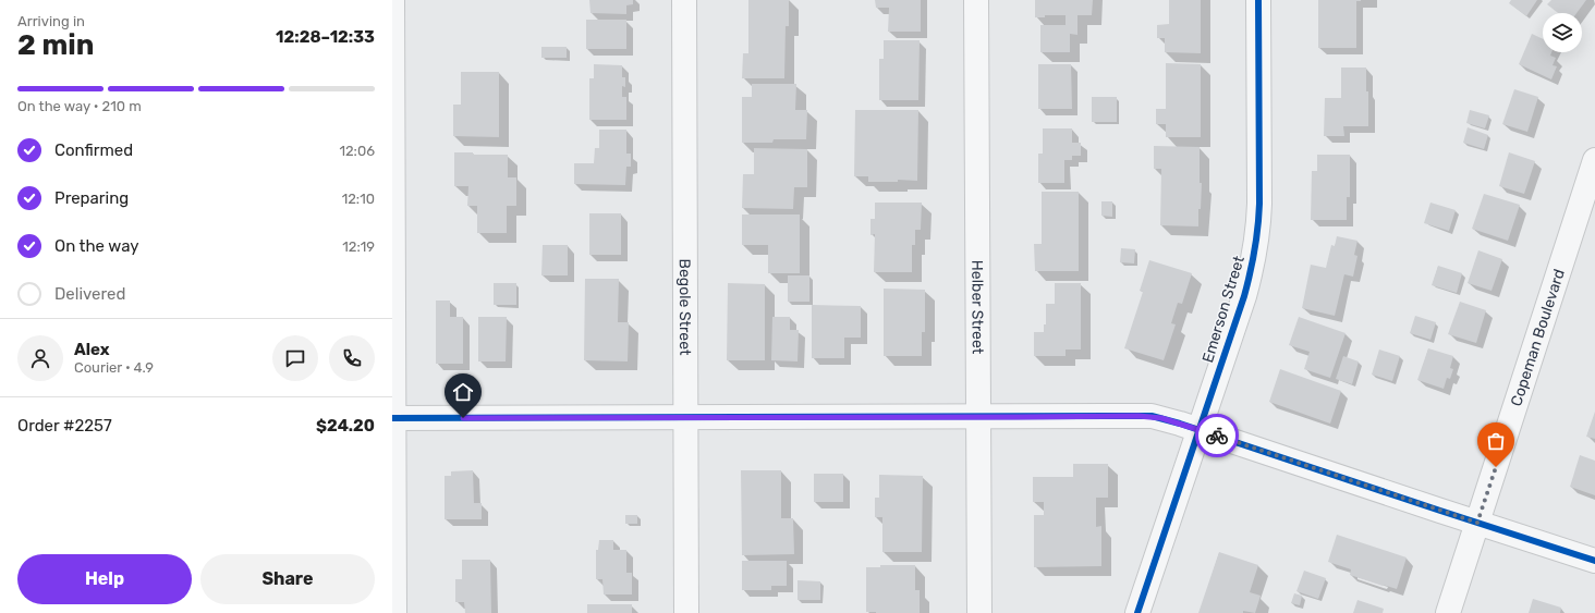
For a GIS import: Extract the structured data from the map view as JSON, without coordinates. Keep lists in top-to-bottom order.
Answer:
{
  "streets": {
    "street": [
      "Begole Street",
      "Helber Street",
      "Emerson Street",
      "Copeman Boulevard"
    ]
  },
  "page": {
    "heading": ["2 min", "Arriving in", "12:28–12:33"],
    "panel": [
      "Alex",
      "Courier · 4.9",
      "Order #2257",
      "$24.20"
    ],
    "bar": "On the way · 210 m",
    "list": [
      ["Confirmed", "12:06"],
      ["Preparing", "12:10"],
      ["On the way", "12:19"],
      "Delivered"
    ],
    "buttons": ["Help", "Share"]
  }
}
